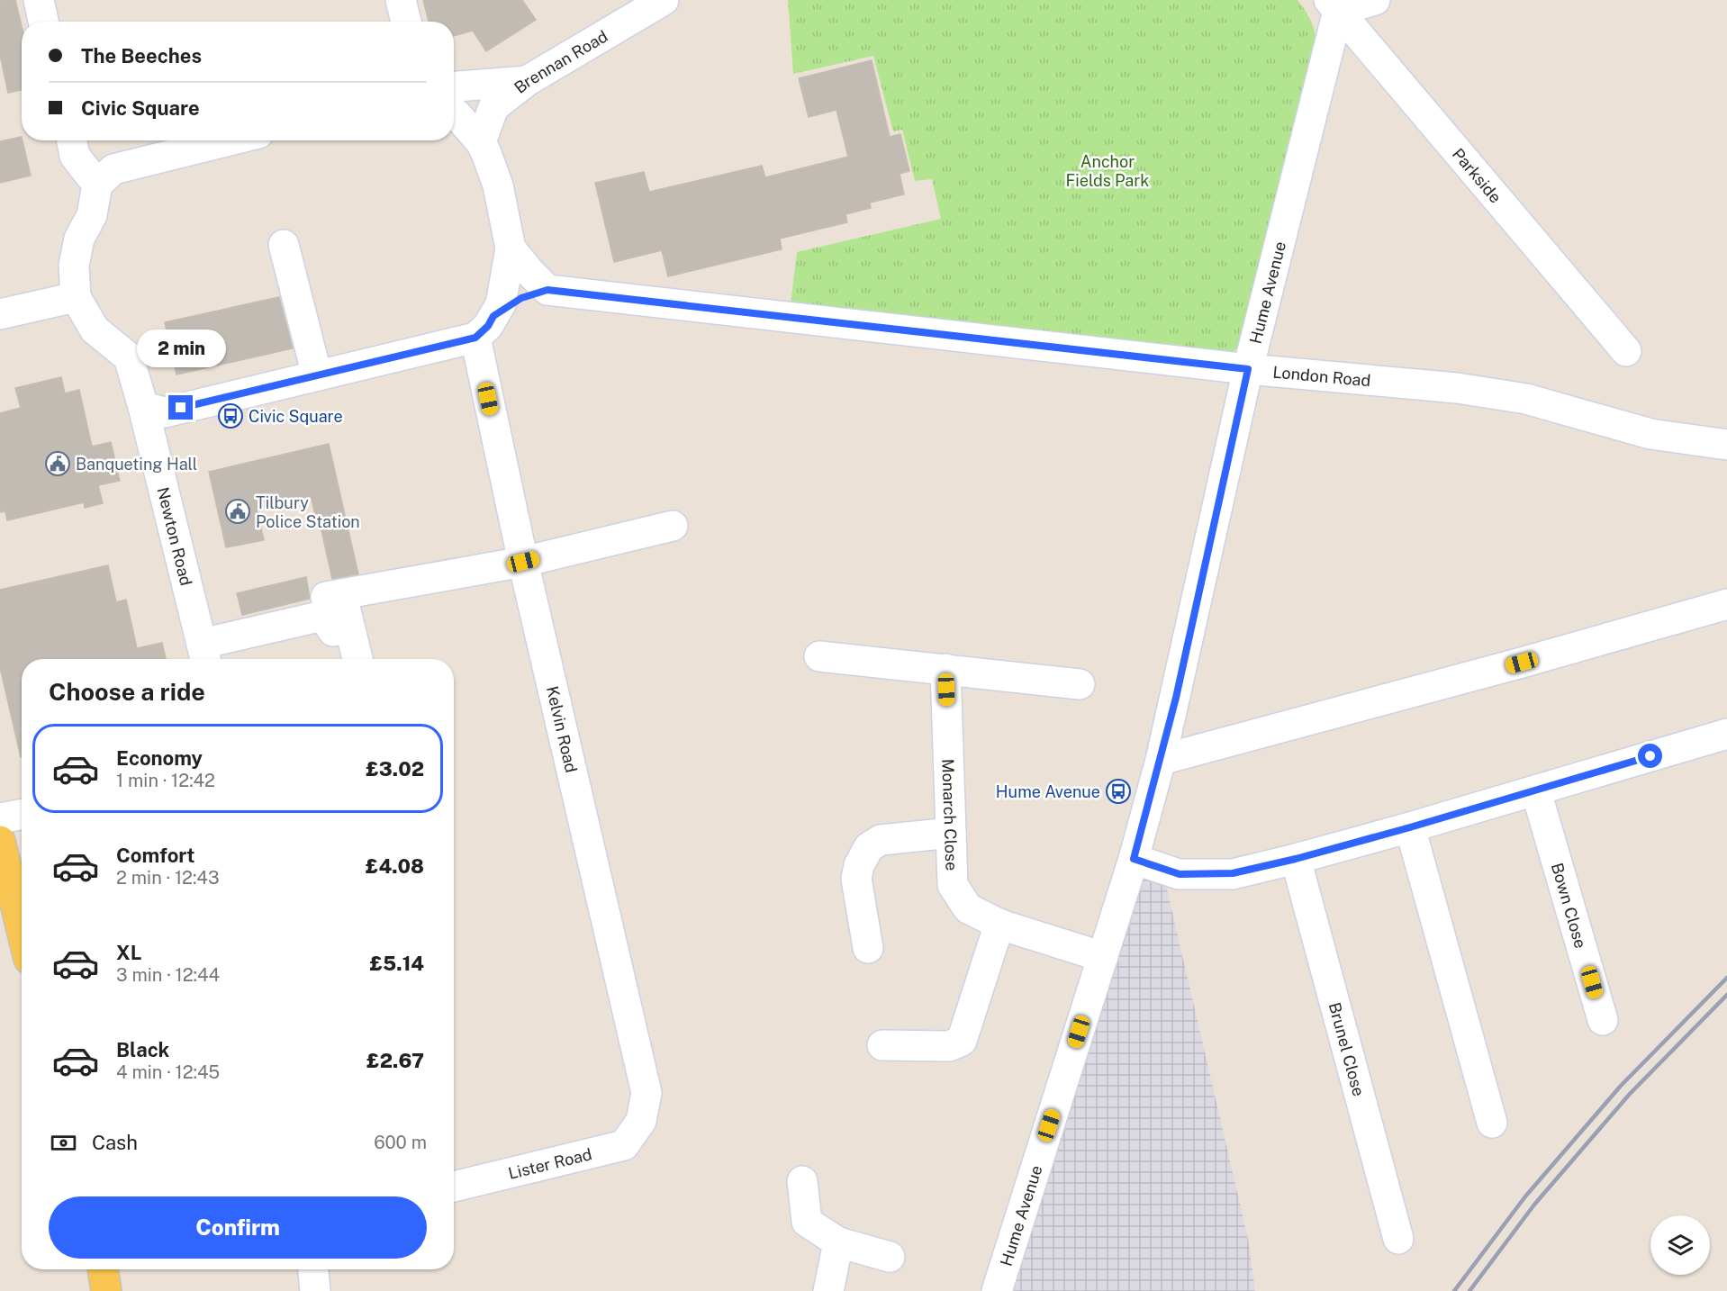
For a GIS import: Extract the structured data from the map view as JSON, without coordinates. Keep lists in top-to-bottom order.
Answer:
{
  "streets": {
    "street": [
      "Brennan Road",
      "Parkside",
      "Hume Avenue",
      "London Road",
      "Newton Road",
      "Kelvin Road",
      "Monarch Close",
      "Bown Close",
      "Brunel Close",
      "Lister Road"
    ]
  },
  "crossings": [
    ["Parkside", "Hume Avenue"],
    ["Hume Avenue", "London Road"],
    ["Hume Avenue", "Monarch Close"],
    ["Kelvin Road", "Lister Road"]
  ],
  "parks": ["Anchor Fields Park"],
  "places": {
    "bus stop": ["Civic Square", "Hume Avenue"],
    "public building": ["Banqueting Hall", "Tilbury Police Station"]
  },
  "page": {
    "banner": ["The Beeches", "Civic Square"],
    "bubble": "2 min",
    "heading": "Choose a ride",
    "list": [
      {
        "name": "Economy",
        "note": "1 min · 12:42",
        "value": "£3.02"
      },
      {
        "name": "Comfort",
        "note": "2 min · 12:43",
        "value": "£4.08"
      },
      {
        "name": "XL",
        "note": "3 min · 12:44",
        "value": "£5.14"
      },
      {
        "name": "Black",
        "note": "4 min · 12:45",
        "value": "£2.67"
      }
    ],
    "pay": ["Cash", "600 m"],
    "buttons": "Confirm"
  }
}
